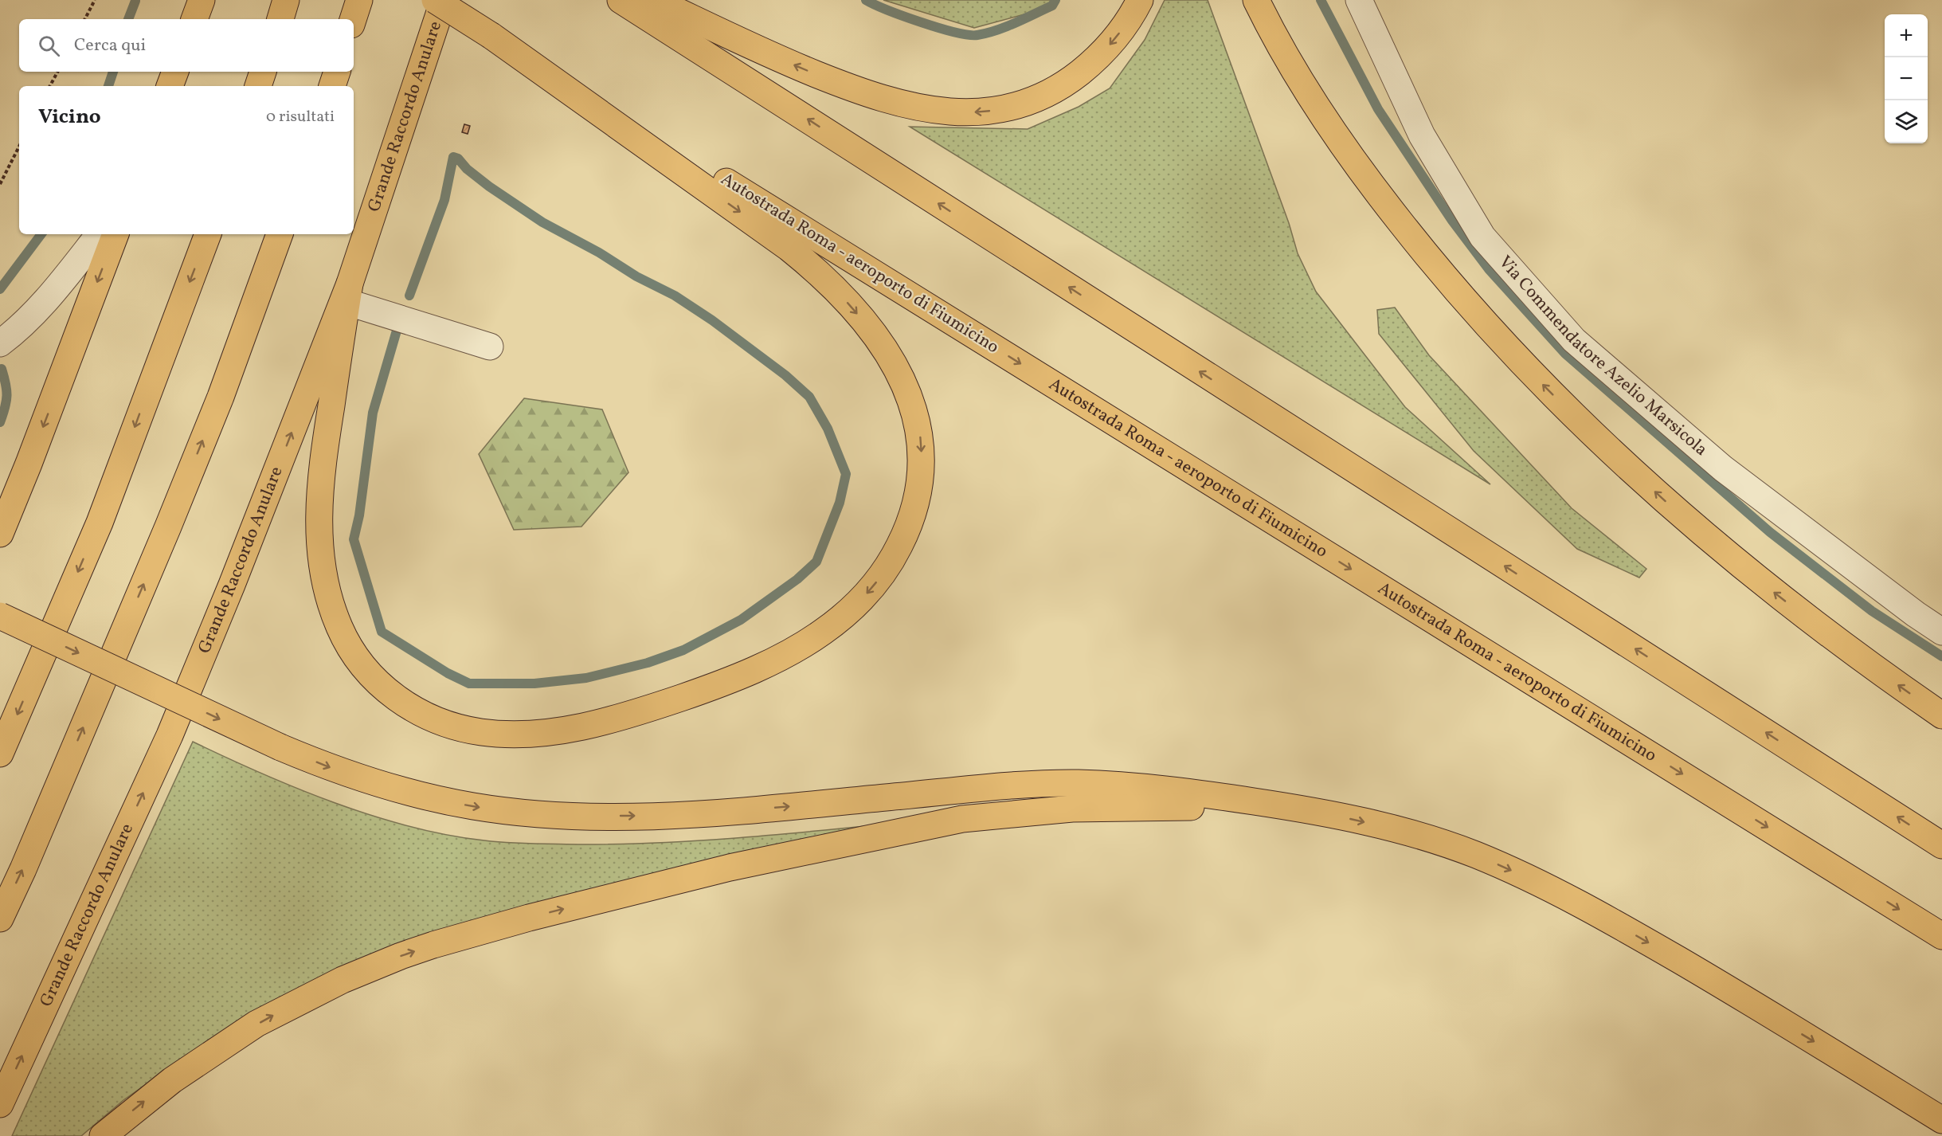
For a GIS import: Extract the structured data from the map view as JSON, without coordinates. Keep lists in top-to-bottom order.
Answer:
{
  "streets": {
    "highway": ["Grande Raccordo Anulare", "Autostrada Roma - aeroporto di Fiumicino"],
    "street": ["Via Commendatore Azelio Marsicola"]
  },
  "page": {
    "map_buttons": ["+", "−"],
    "search": "Cerca qui",
    "heading": ["Vicino", "0 risultati"]
  }
}
